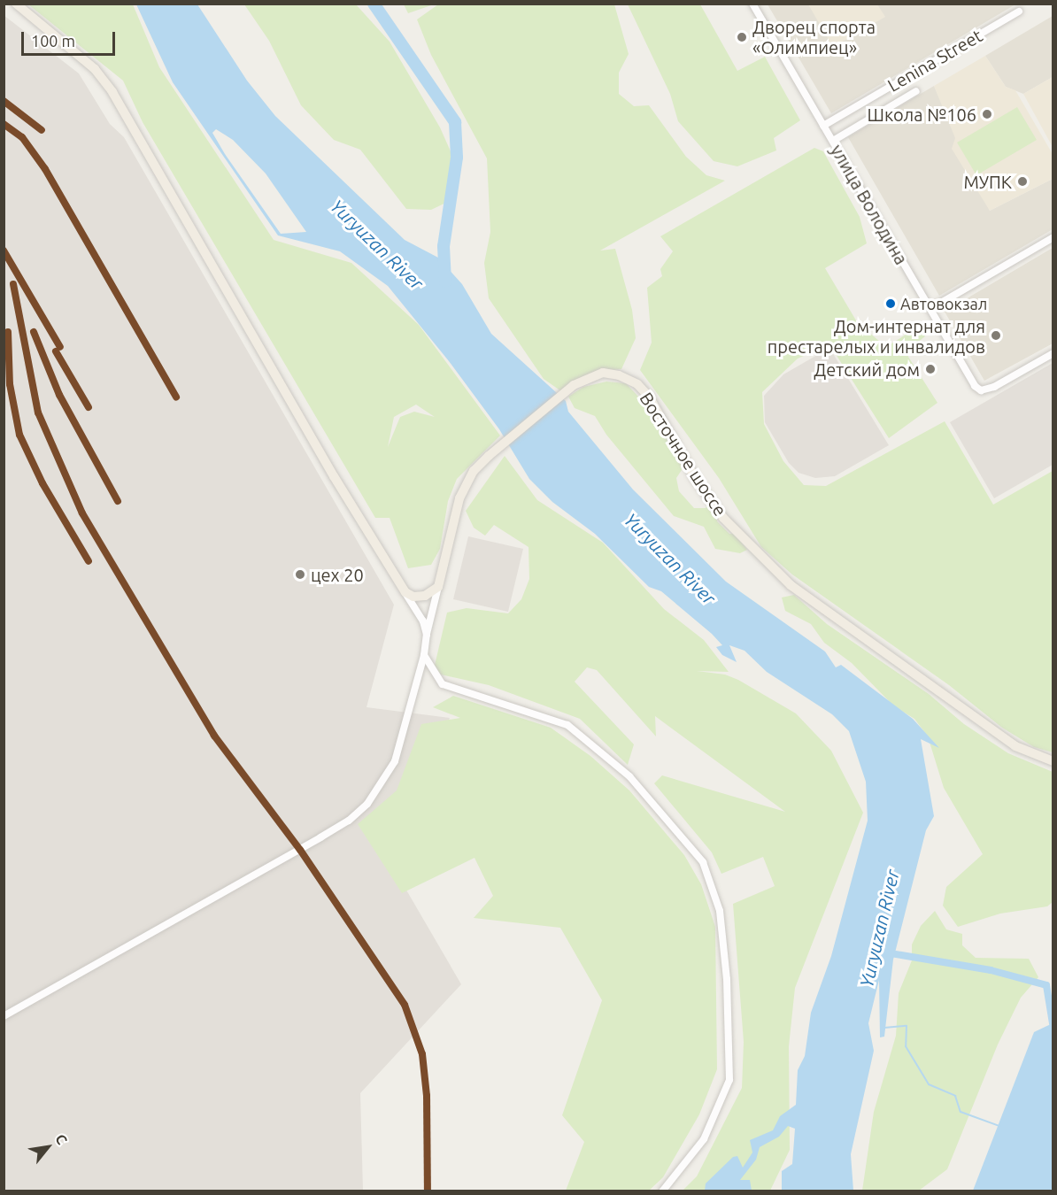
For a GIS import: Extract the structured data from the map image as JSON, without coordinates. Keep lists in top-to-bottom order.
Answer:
{
  "streets": {
    "main road": ["Восточное шоссе"],
    "street": ["Lenina Street", "улица Володина"]
  },
  "crossings": [
    ["Lenina Street", "улица Володина"]
  ],
  "water": ["Yuryuzan River"],
  "places": [
    "Дворец спорта «Олимпиец»",
    "Школа №106",
    "МУПК",
    "Автовокзал",
    "Дом-интернат для престарелых и инвалидов",
    "Детский дом",
    "цех 20"
  ],
  "scale_bar": "100 m",
  "north": "top right"
}
